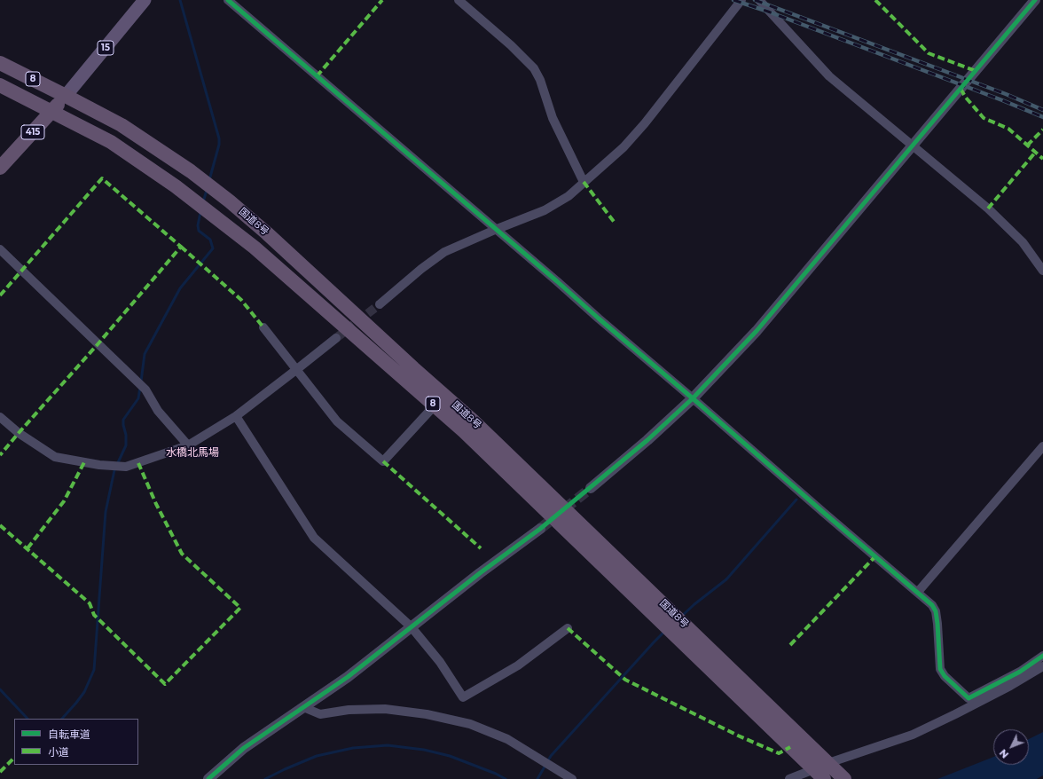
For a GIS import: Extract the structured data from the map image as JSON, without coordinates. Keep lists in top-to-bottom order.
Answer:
{
  "streets": {
    "highway": ["8", "415", "国道8号"],
    "main road": ["15"]
  },
  "crossings": [
    ["15", "415"],
    ["15", "国道8号"],
    ["415", "国道8号"]
  ],
  "districts": ["水橋北馬場"],
  "legend": ["自転車道", "小道"],
  "north": "bottom left"
}
